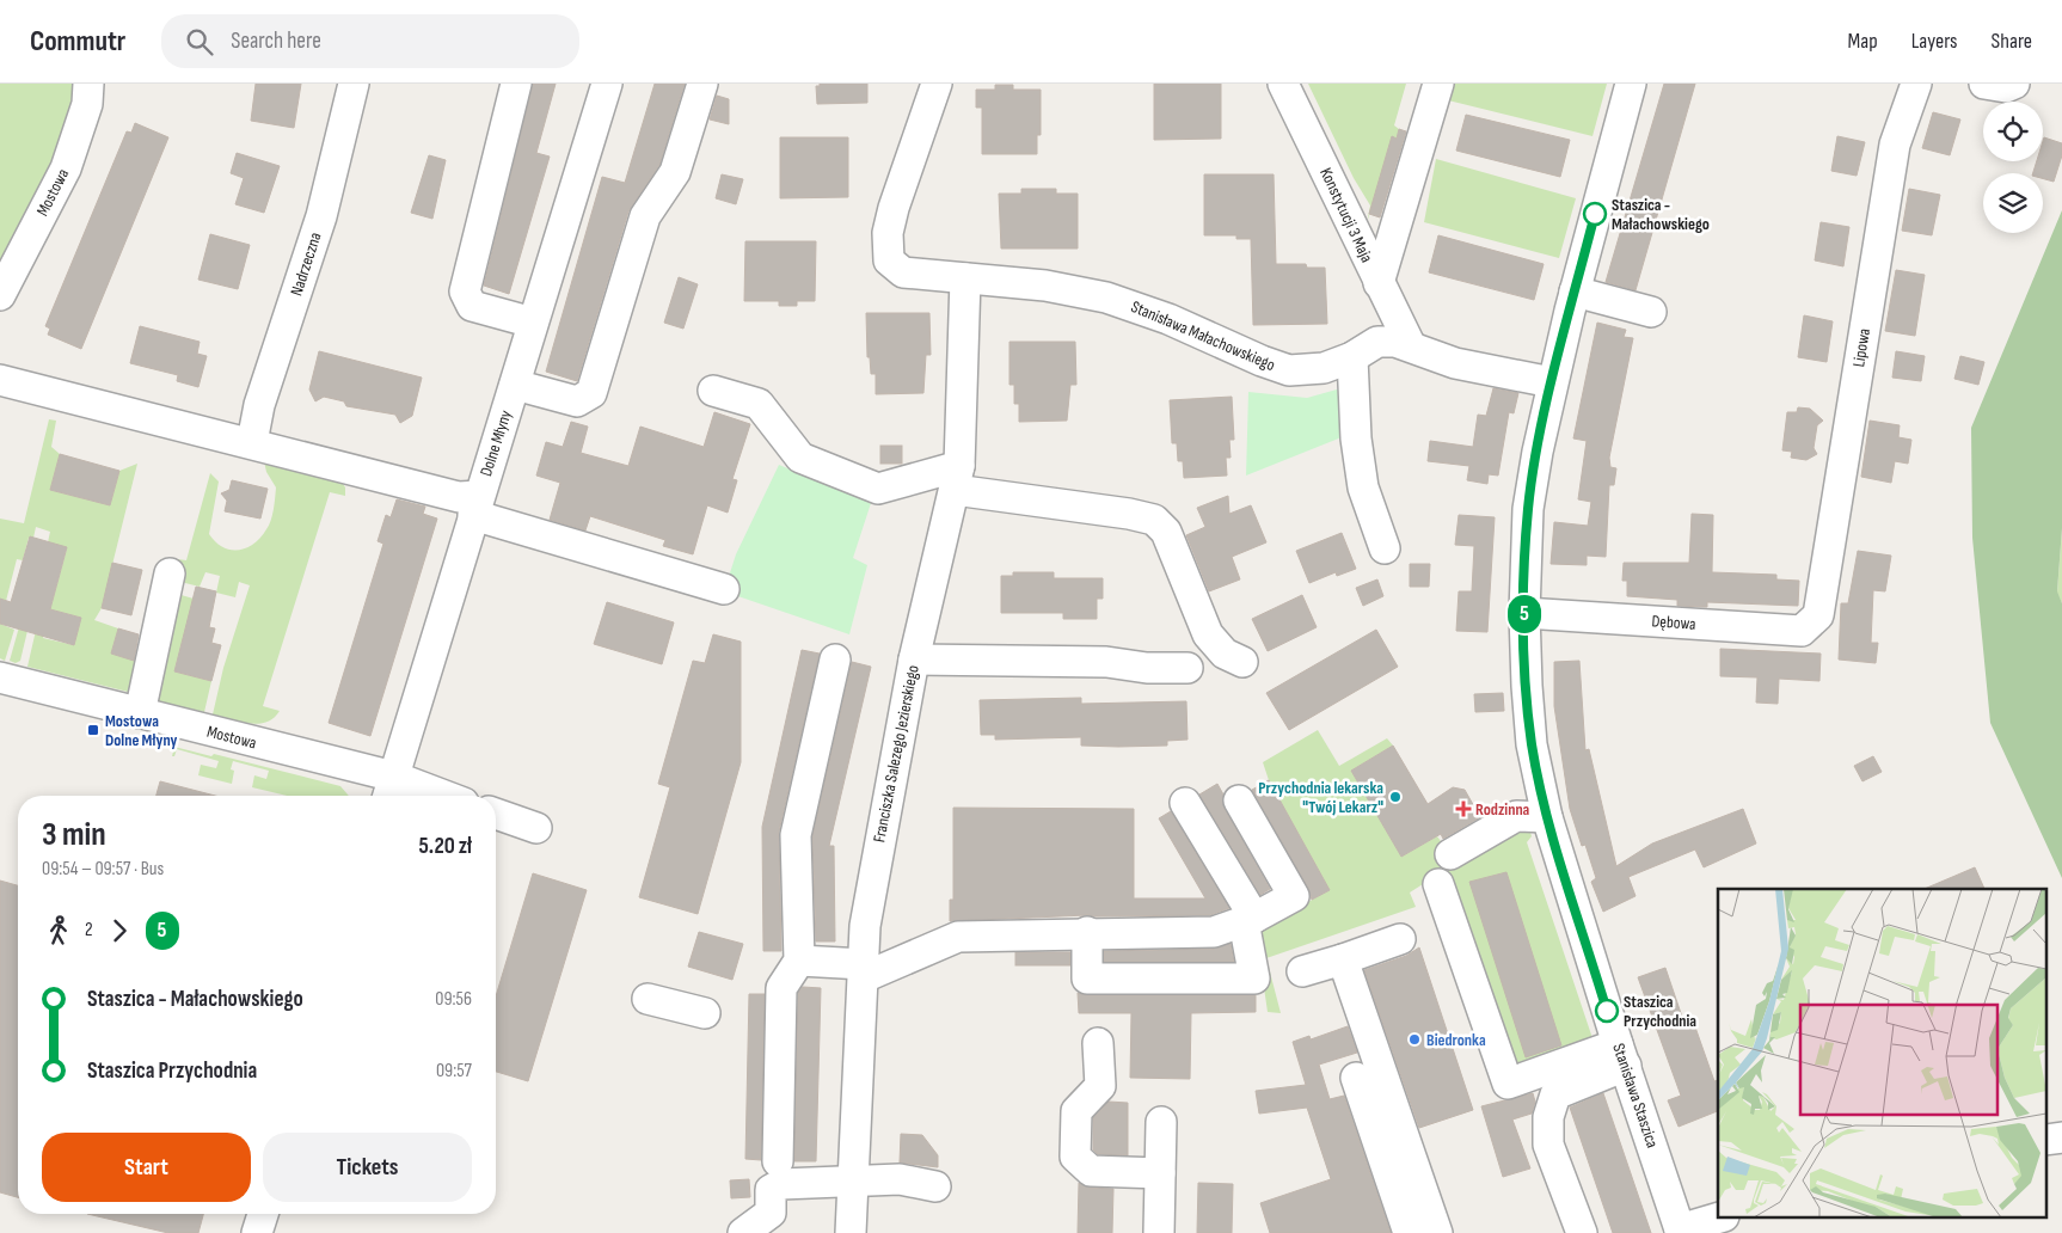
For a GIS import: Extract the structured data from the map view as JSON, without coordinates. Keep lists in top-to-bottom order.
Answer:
{
  "streets": {
    "street": [
      "Mostowa",
      "Konstytucji 3 Maja",
      "Nadrzeczna",
      "Stanisława Małachowskiego",
      "Lipowa",
      "Dolne Młyny",
      "Dębowa",
      "Franciszka Salezego Jezierskiego",
      "Stanisława Staszica"
    ]
  },
  "crossings": [
    ["Mostowa", "Dolne Młyny"],
    ["Konstytucji 3 Maja", "Stanisława Małachowskiego"],
    ["Stanisława Małachowskiego", "Franciszka Salezego Jezierskiego"],
    ["Stanisława Małachowskiego", "Stanisława Staszica"],
    ["Lipowa", "Dębowa"],
    ["Dębowa", "Stanisława Staszica"]
  ],
  "places": {
    "other": [
      "Staszica - Małachowskiego",
      "Przychodnia lekarska \"Twój Lekarz\"",
      "Staszica Przychodnia",
      "Biedronka"
    ],
    "transit": ["Mostowa Dolne Młyny"],
    "health": ["Rodzinna"]
  },
  "lines": ["bus line 5"],
  "page": {
    "header": "Commutr",
    "search": "Search here",
    "nav": ["Map", "Layers", "Share"],
    "on_map": "5",
    "heading": ["3 min", "09:54 – 09:57 · Bus", "5.20 zł"],
    "legs": ["2", "5"],
    "list": [
      {
        "name": "Staszica - Małachowskiego",
        "value": "09:56"
      },
      {
        "name": "Staszica Przychodnia",
        "value": "09:57"
      }
    ],
    "buttons": ["Start", "Tickets"]
  }
}
